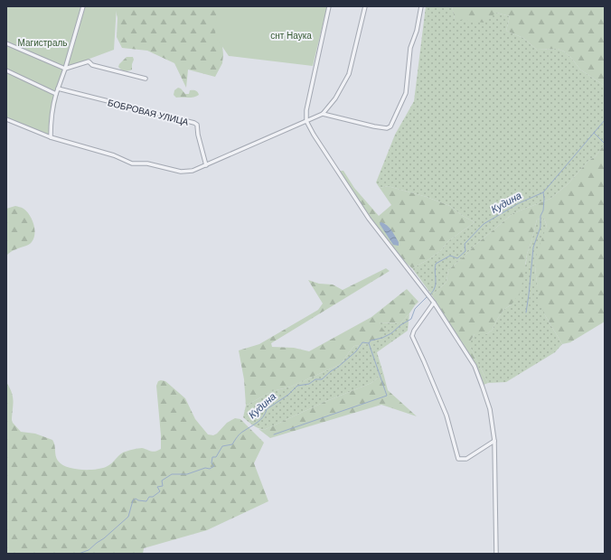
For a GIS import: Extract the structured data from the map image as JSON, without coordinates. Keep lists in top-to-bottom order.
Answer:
{
  "streets": {
    "street": ["БОБРОВАЯ УЛИЦА"]
  },
  "water": ["Кудина"],
  "parks": ["снт Наука", "Магистраль"]
}
